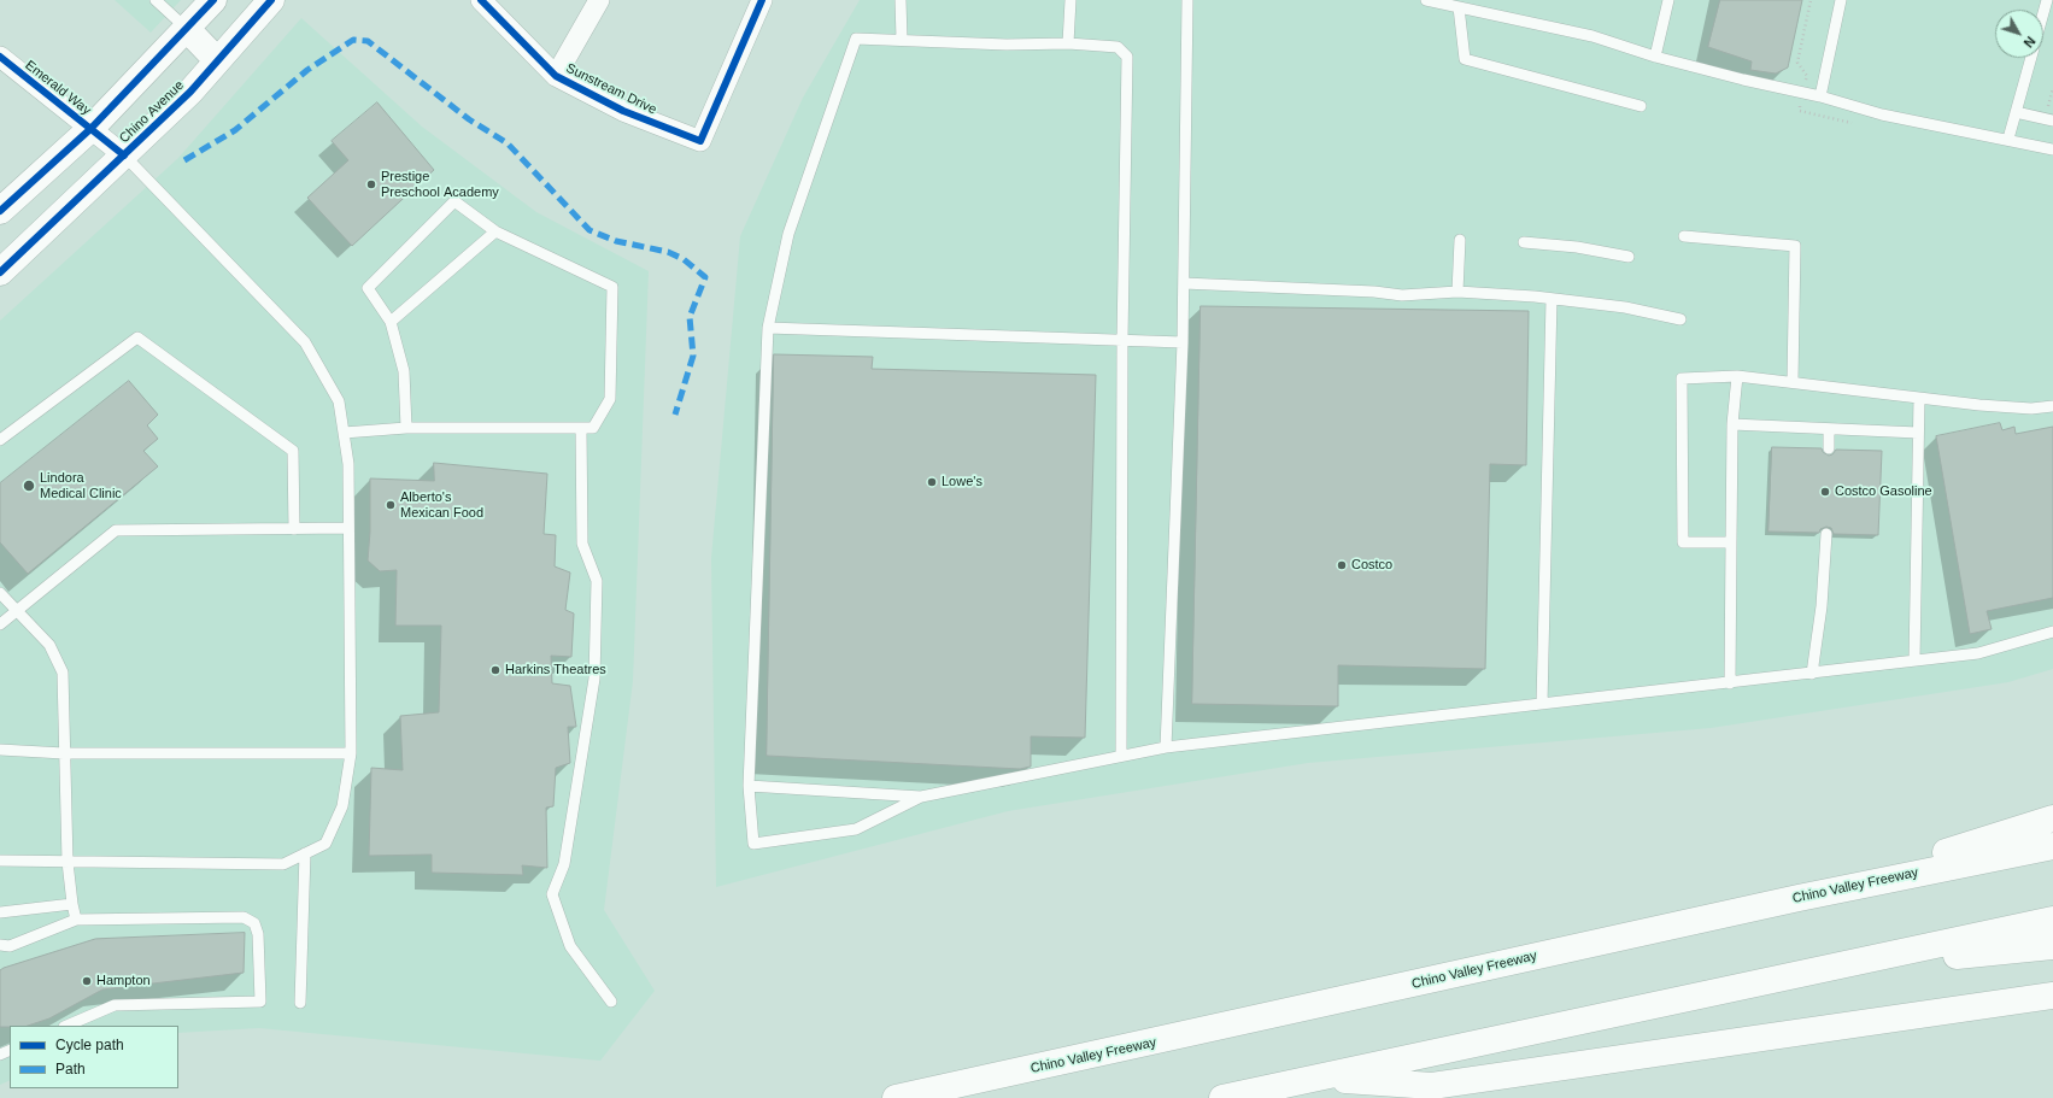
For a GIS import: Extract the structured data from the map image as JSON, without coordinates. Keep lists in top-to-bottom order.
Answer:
{
  "streets": {
    "main road": ["Chino Avenue", "Chino Valley Freeway"],
    "street": ["Emerald Way", "Sunstream Drive"]
  },
  "crossings": [
    ["Emerald Way", "Chino Avenue"]
  ],
  "places": [
    "Prestige Preschool Academy",
    "Lowe's",
    "Lindora Medical Clinic",
    "Costco Gasoline",
    "Alberto's Mexican Food",
    "Costco",
    "Harkins Theatres",
    "Hampton"
  ],
  "legend": ["Cycle path", "Path"],
  "north": "bottom right"
}
